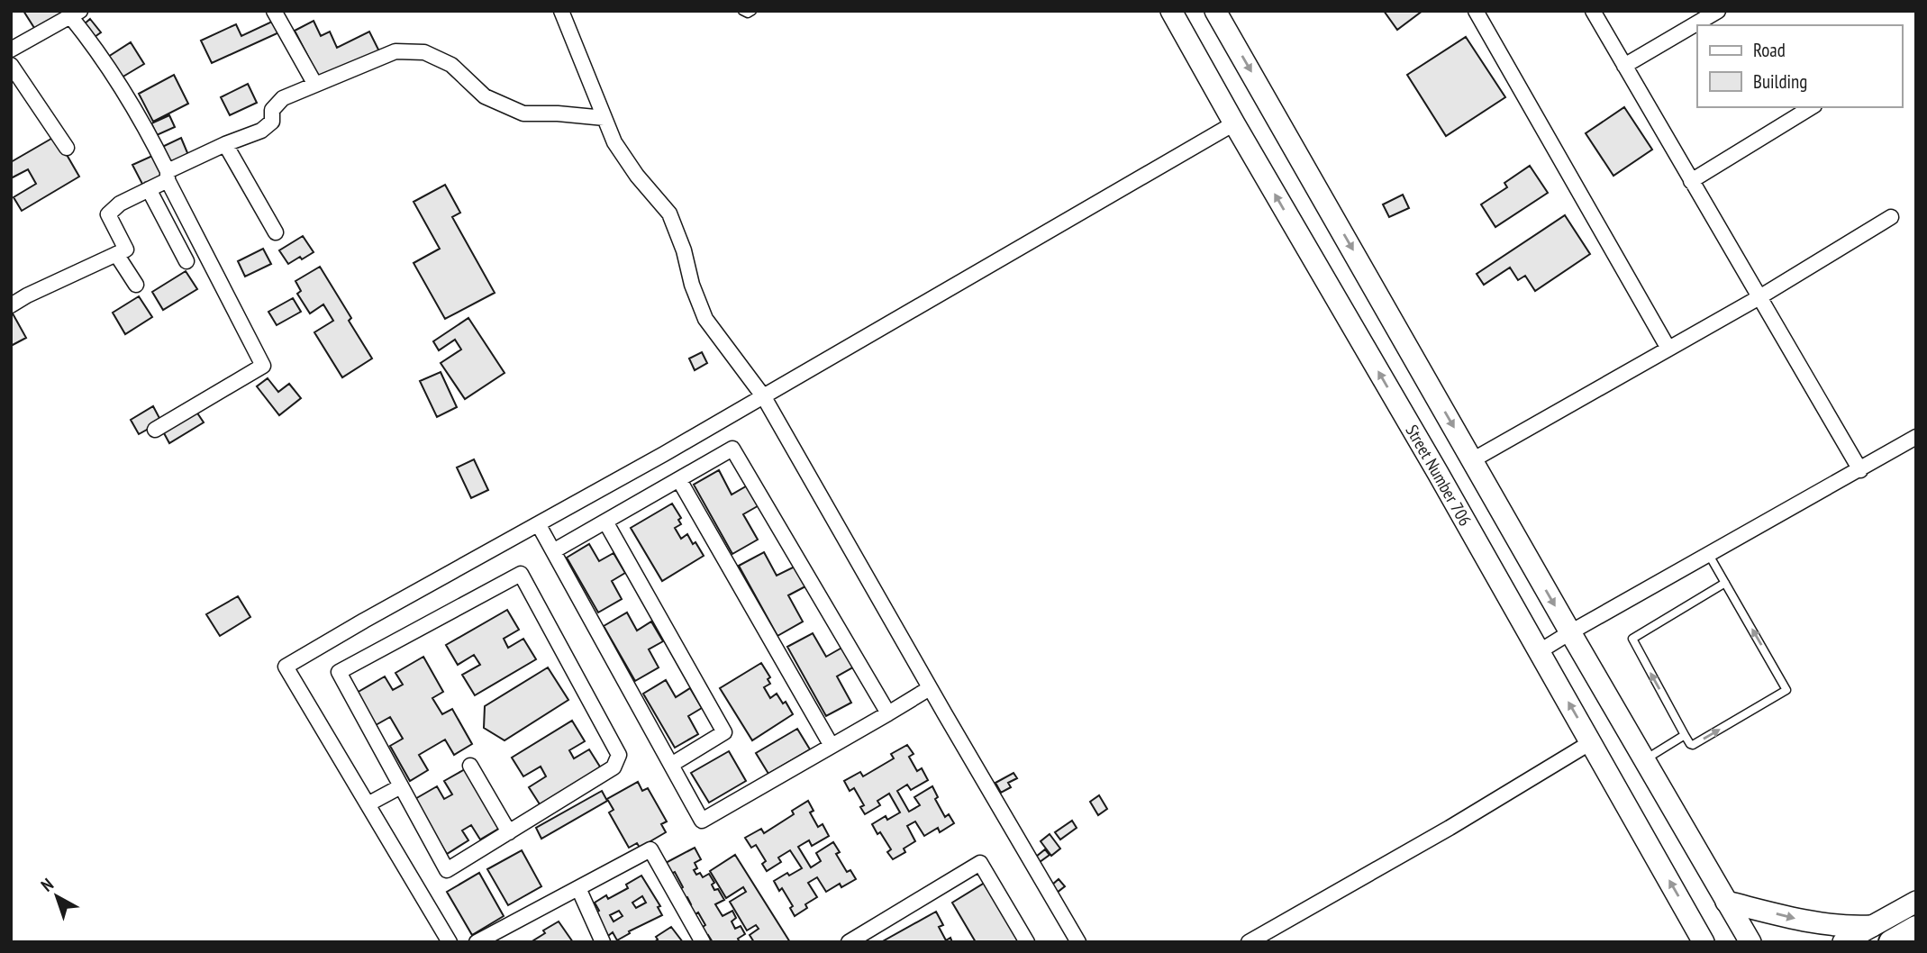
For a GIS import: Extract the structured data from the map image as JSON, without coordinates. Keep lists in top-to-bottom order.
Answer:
{
  "streets": {
    "street": ["Street Number 706"]
  },
  "legend": ["Road", "Building"],
  "north": "top left"
}
